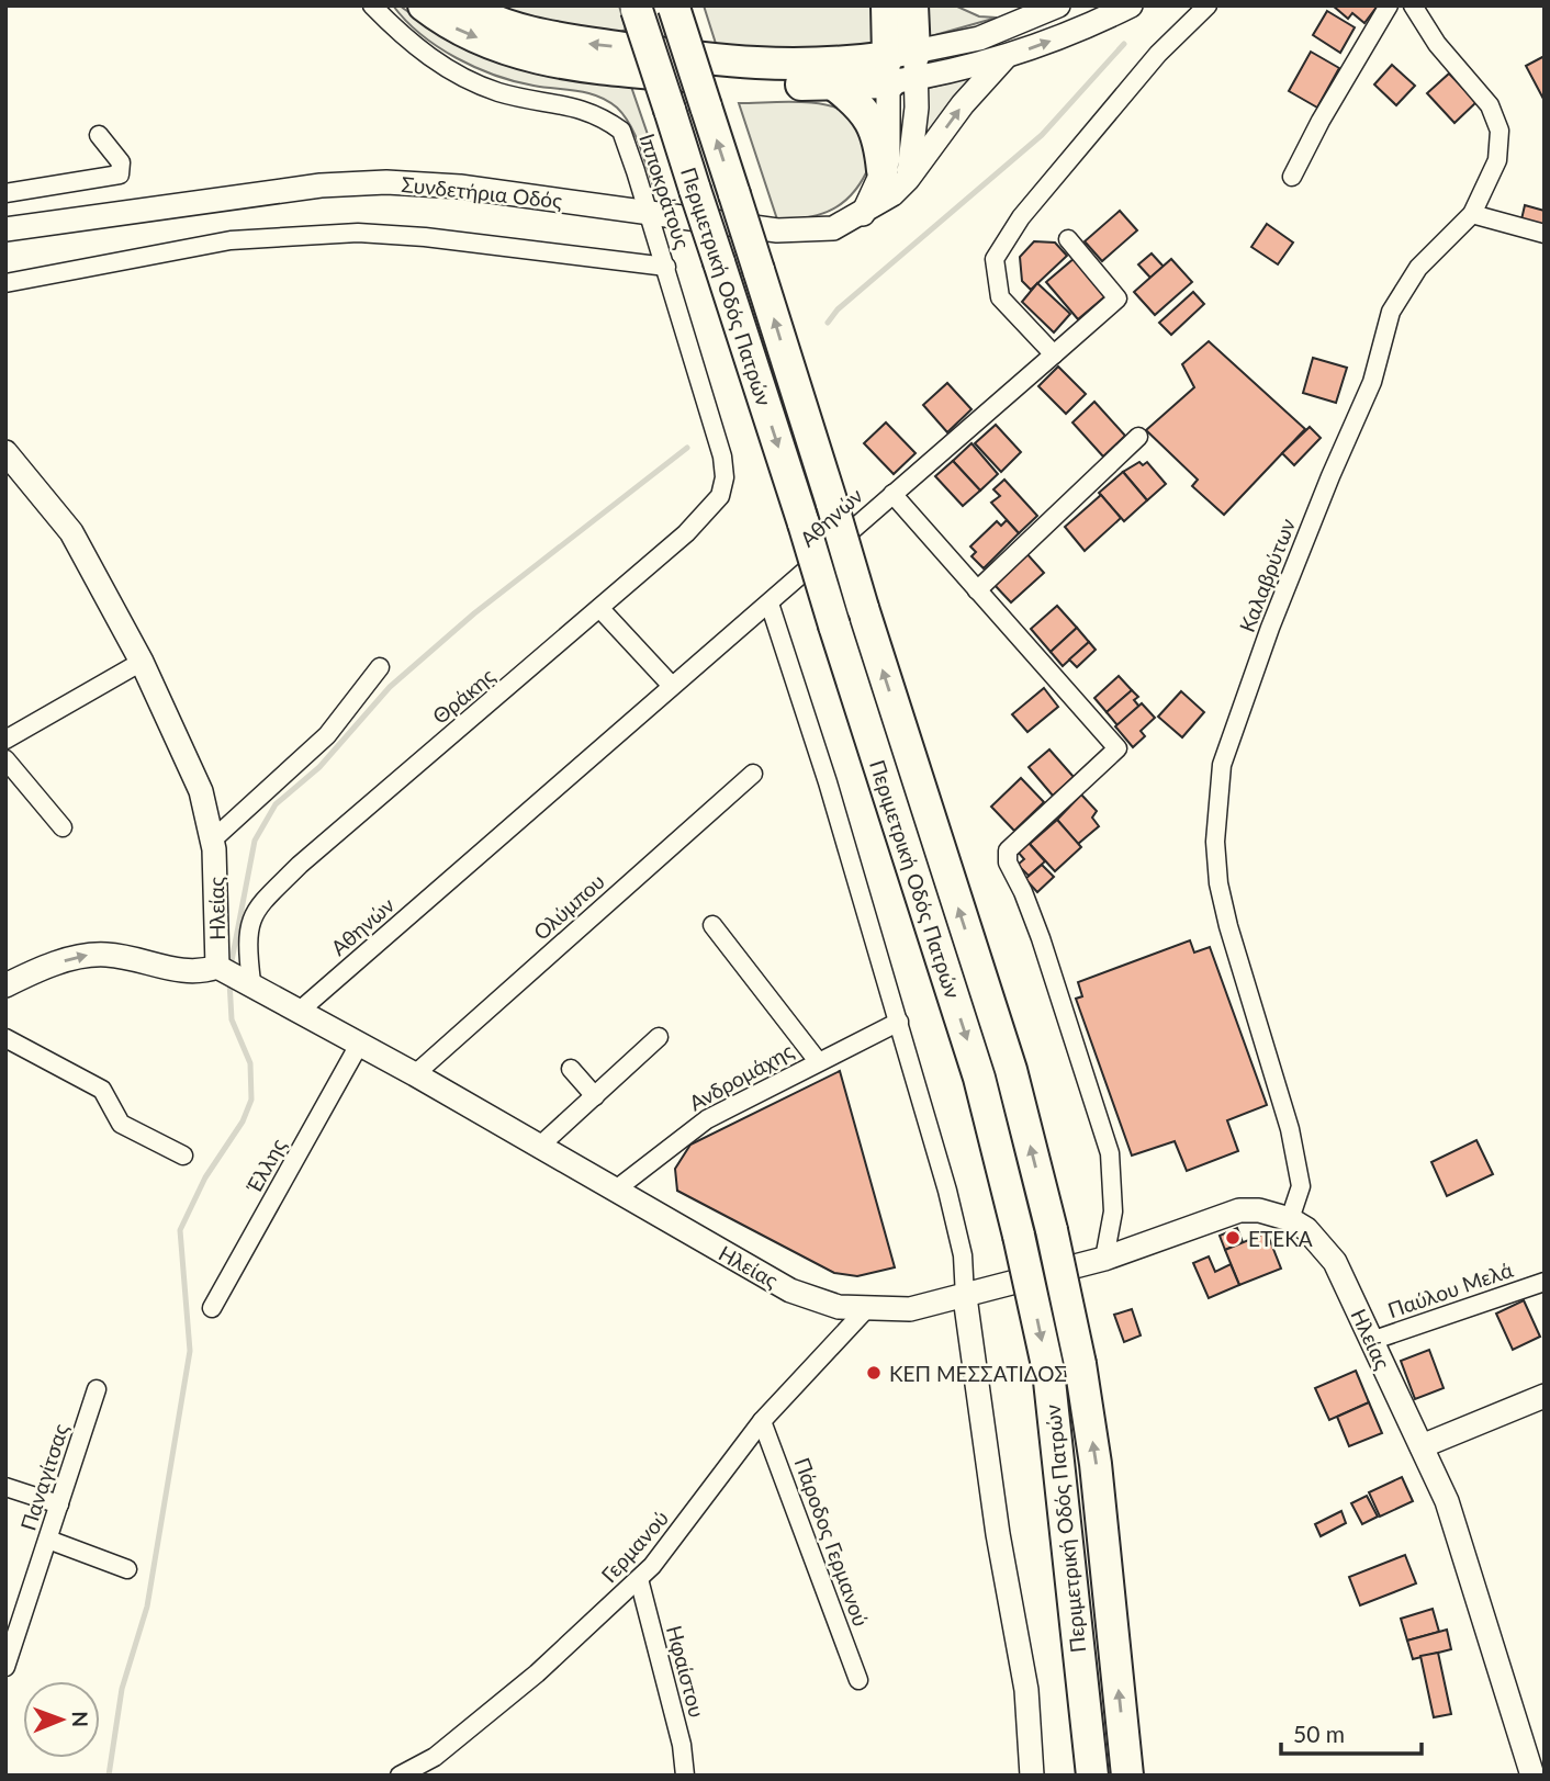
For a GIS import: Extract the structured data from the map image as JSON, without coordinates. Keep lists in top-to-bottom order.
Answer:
{
  "streets": {
    "highway": ["Περιμετρική Οδός Πατρών"],
    "main road": ["Συνδετήρια Οδός", "Ηλείας"],
    "street": [
      "Ιπποκράτους",
      "Αθηνών",
      "Καλαβρύτων",
      "Θράκης",
      "Ολύμπου",
      "Ανδρομάχης",
      "Έλλης",
      "Παύλου Μελά",
      "Παναγίτσας",
      "Πάροδος Γερμανού",
      "Γερμανού",
      "Ηφαίστου"
    ]
  },
  "crossings": [
    ["Ιπποκράτους", "Συνδετήρια Οδός"],
    ["Ιπποκράτους", "Θράκης"],
    ["Αθηνών", "Ηλείας"],
    ["Καλαβρύτων", "Ηλείας"],
    ["Θράκης", "Ηλείας"],
    ["Ολύμπου", "Ηλείας"],
    ["Ηλείας", "Ανδρομάχης"],
    ["Ηλείας", "Έλλης"],
    ["Ηλείας", "Παύλου Μελά"],
    ["Ηλείας", "Γερμανού"],
    ["Πάροδος Γερμανού", "Γερμανού"],
    ["Γερμανού", "Ηφαίστου"]
  ],
  "places": ["ΕΤΕΚΑ", "ΚΕΠ ΜΕΣΣΑΤΙΔΟΣ"],
  "scale_bar": "50 m",
  "north": "right"
}
